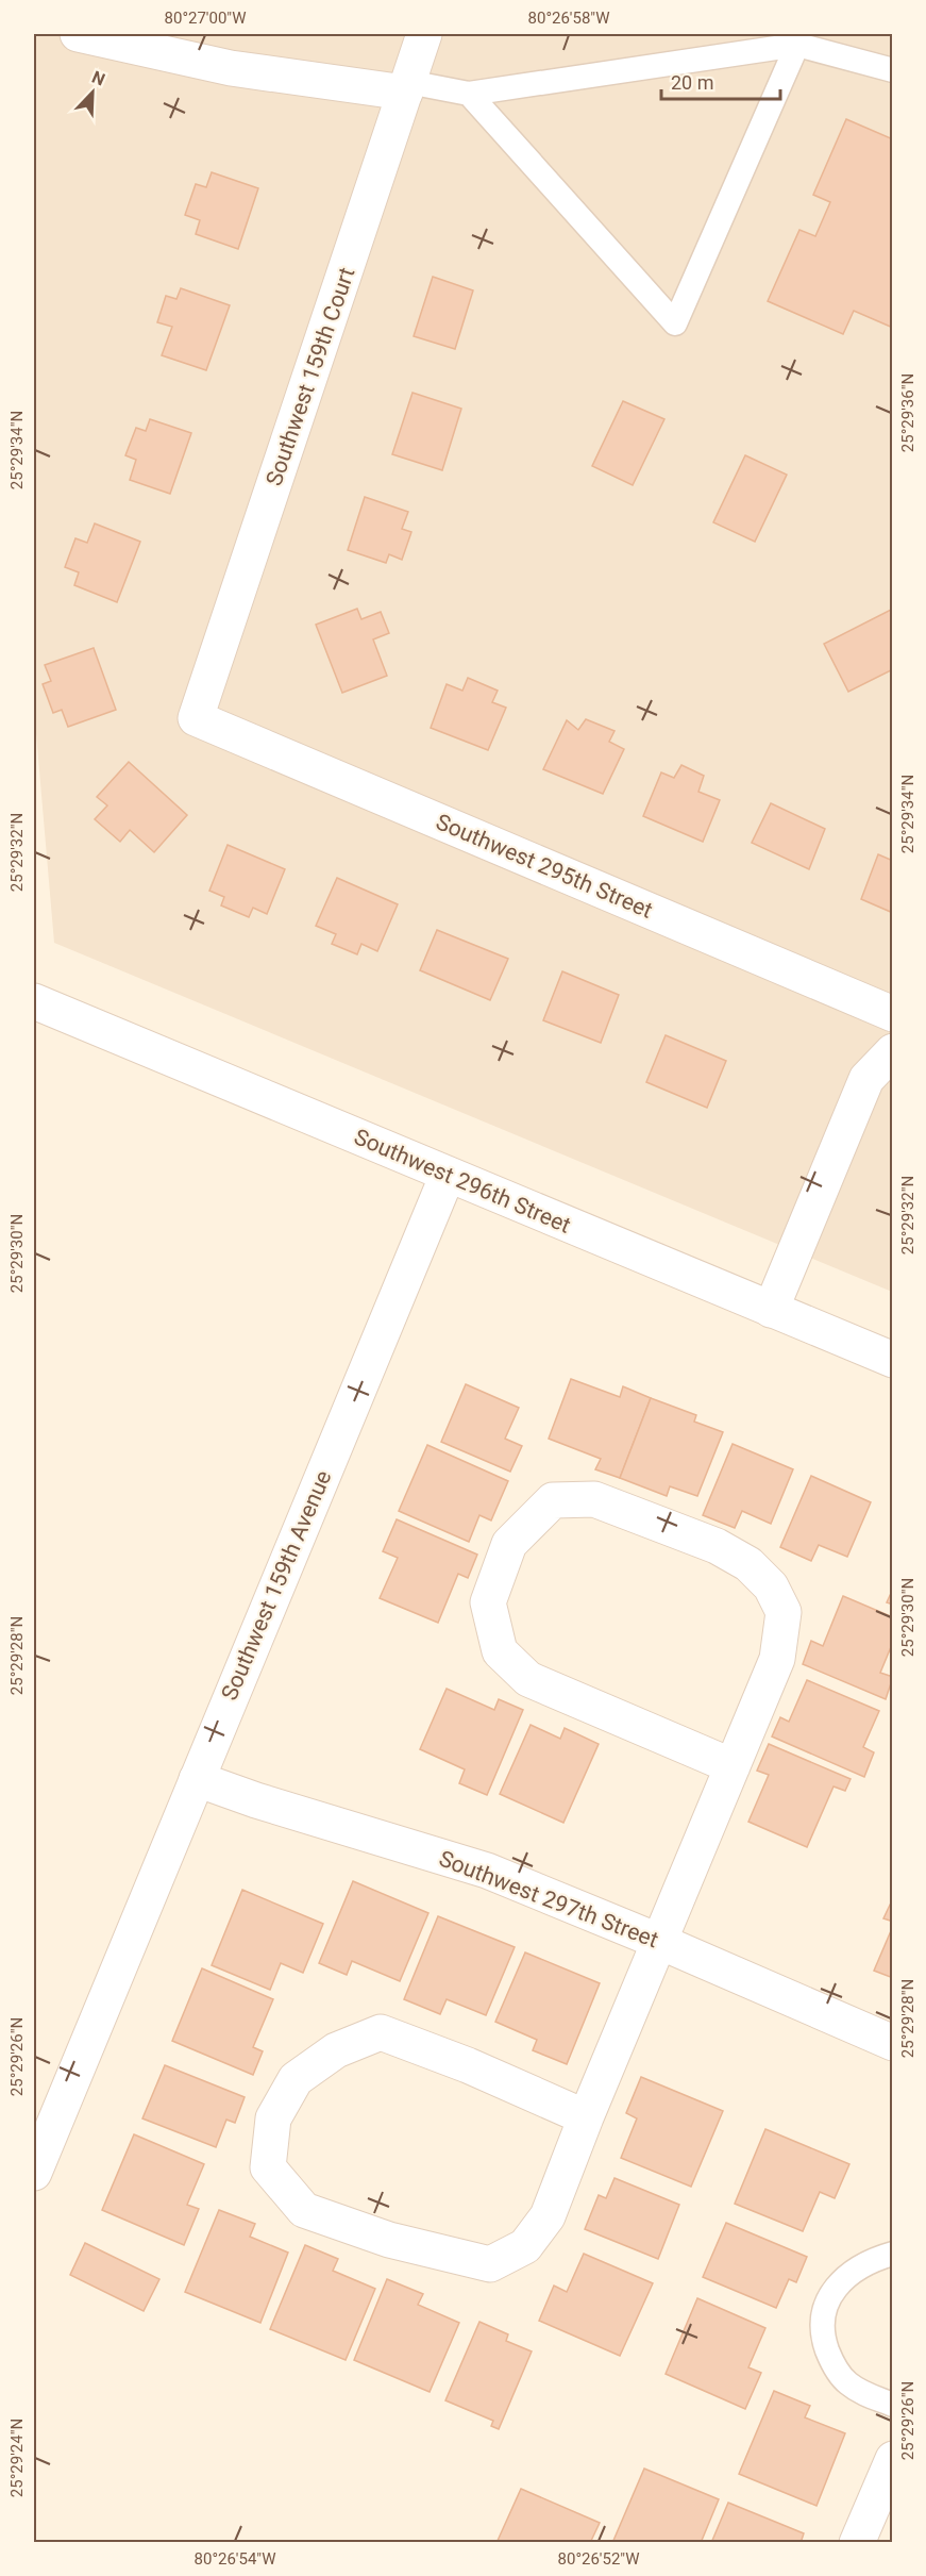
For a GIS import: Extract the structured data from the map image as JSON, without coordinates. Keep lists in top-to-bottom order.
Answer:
{
  "streets": {
    "street": [
      "Southwest 159th Court",
      "Southwest 295th Street",
      "Southwest 296th Street",
      "Southwest 159th Avenue",
      "Southwest 297th Street"
    ]
  },
  "crossings": [
    ["Southwest 159th Court", "Southwest 295th Street"],
    ["Southwest 296th Street", "Southwest 159th Avenue"],
    ["Southwest 159th Avenue", "Southwest 297th Street"]
  ],
  "scale_bar": "20 m",
  "north": "top right",
  "coordinates": [
    "80°27'00\"W",
    "80°26'58\"W",
    "25°29'36\"N",
    "25°29'34\"N",
    "25°29'32\"N",
    "25°29'30\"N",
    "25°29'28\"N",
    "25°29'26\"N",
    "25°29'24\"N",
    "80°26'54\"W",
    "80°26'52\"W"
  ]
}
